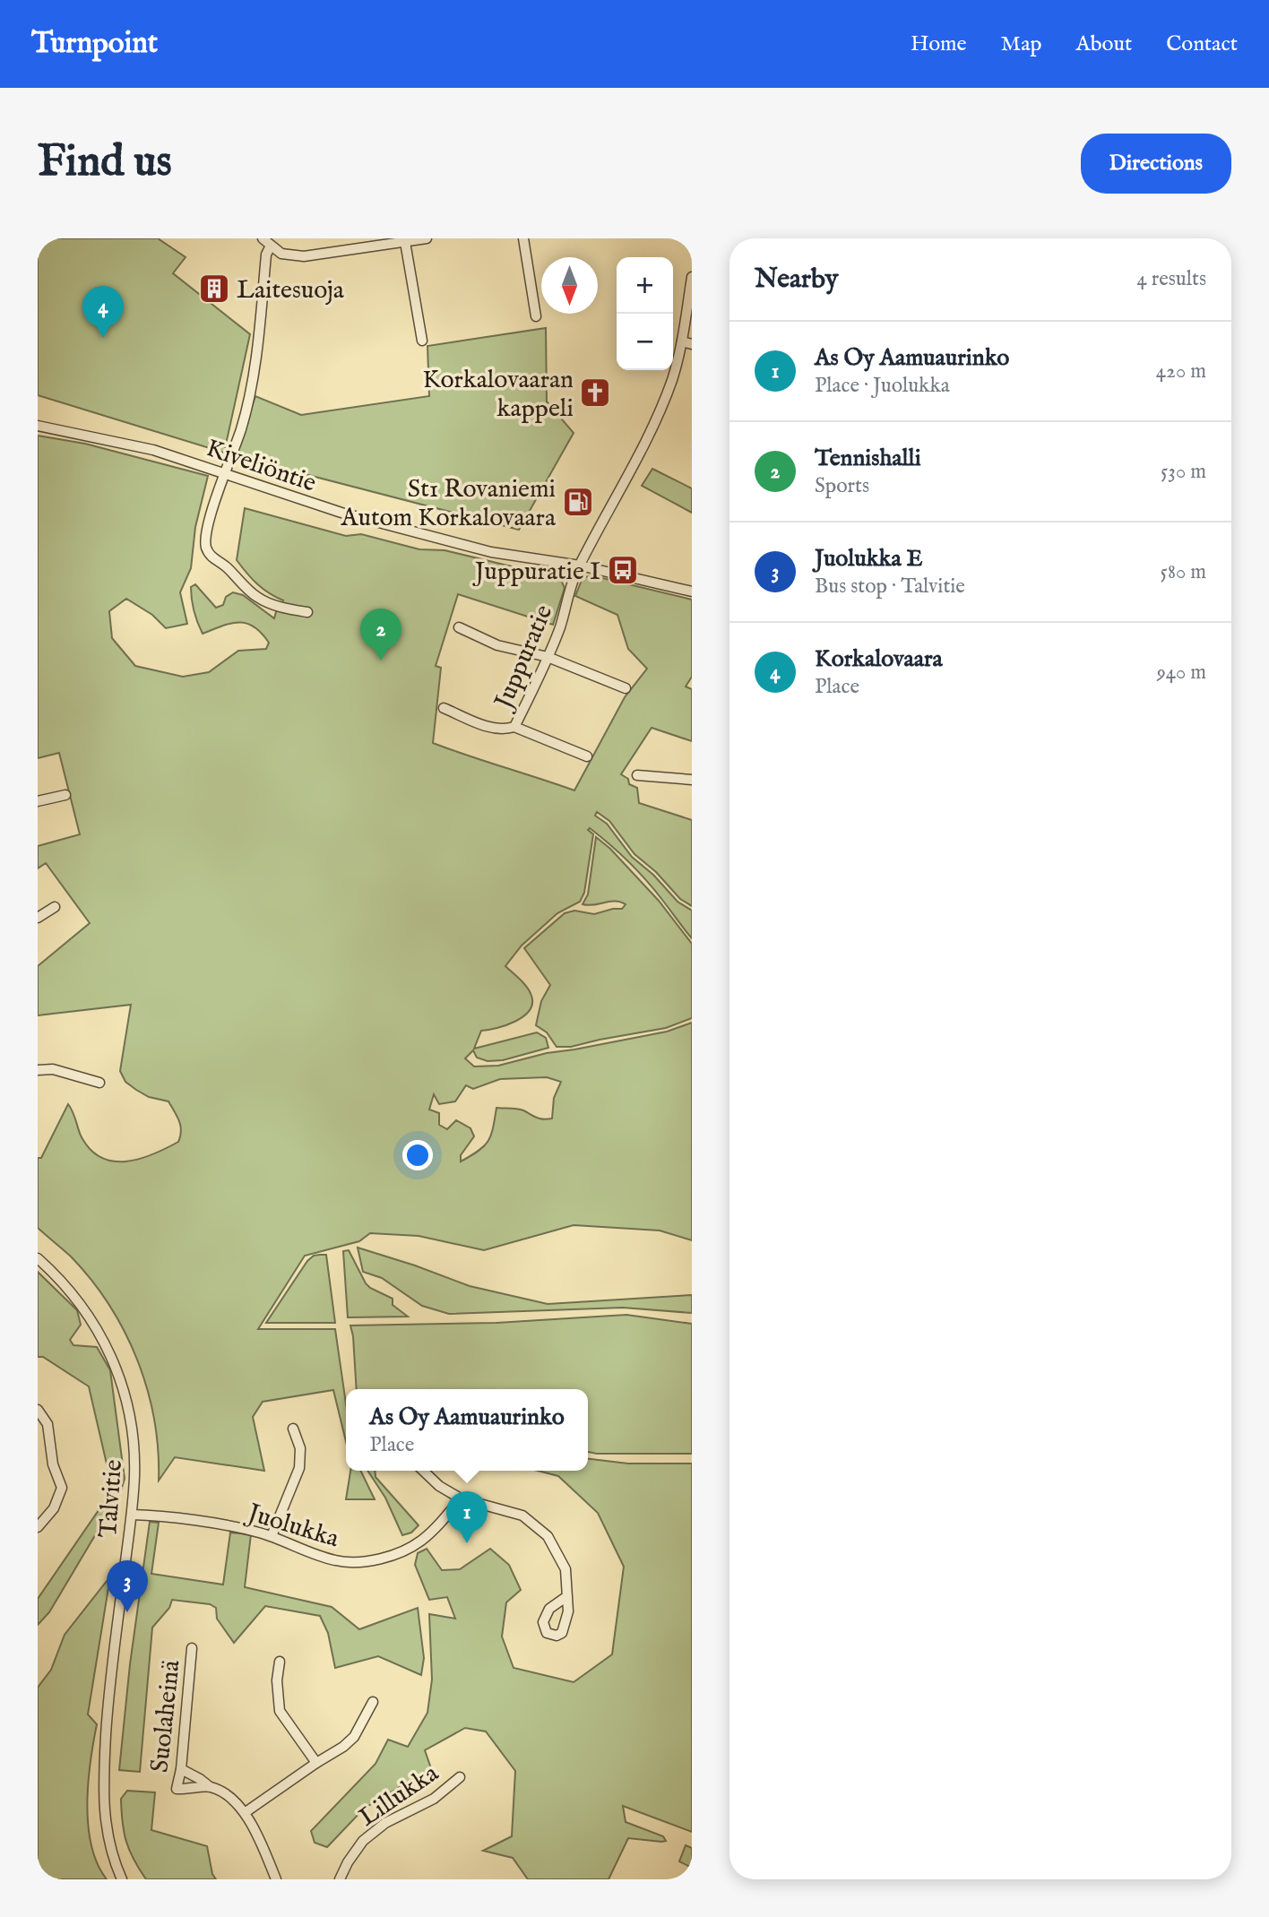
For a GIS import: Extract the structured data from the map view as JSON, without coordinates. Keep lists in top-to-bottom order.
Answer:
{
  "streets": {
    "street": [
      "Kiveliöntie",
      "Juppuratie",
      "Talvitie",
      "Juolukka",
      "Suolaheinä",
      "Lillukka"
    ]
  },
  "crossings": [
    ["Kiveliöntie", "Juppuratie"],
    ["Talvitie", "Juolukka"]
  ],
  "places": {
    "building": ["Laitesuoja"],
    "church": ["Korkalovaaran kappeli"],
    "fuel station": ["St1 Rovaniemi Autom Korkalovaara"],
    "bus stop": ["Juppuratie I"]
  },
  "north": "bottom",
  "page": {
    "header": "Turnpoint",
    "nav": [
      "Home",
      "Map",
      "About",
      "Contact"
    ],
    "buttons": "Directions",
    "title": "Find us",
    "heading": ["Nearby", "4 results"],
    "map_buttons": ["+", "−"],
    "pins": [
      "4",
      "2",
      "1",
      "3"
    ],
    "list": [
      {
        "mark": "1",
        "name": "As Oy Aamuaurinko",
        "note": "Place · Juolukka",
        "value": "420 m"
      },
      {
        "mark": "2",
        "name": "Tennishalli",
        "note": "Sports",
        "value": "530 m"
      },
      {
        "mark": "3",
        "name": "Juolukka E",
        "note": "Bus stop · Talvitie",
        "value": "580 m"
      },
      {
        "mark": "4",
        "name": "Korkalovaara",
        "note": "Place",
        "value": "940 m"
      }
    ],
    "popup": ["As Oy Aamuaurinko", "Place"]
  }
}
